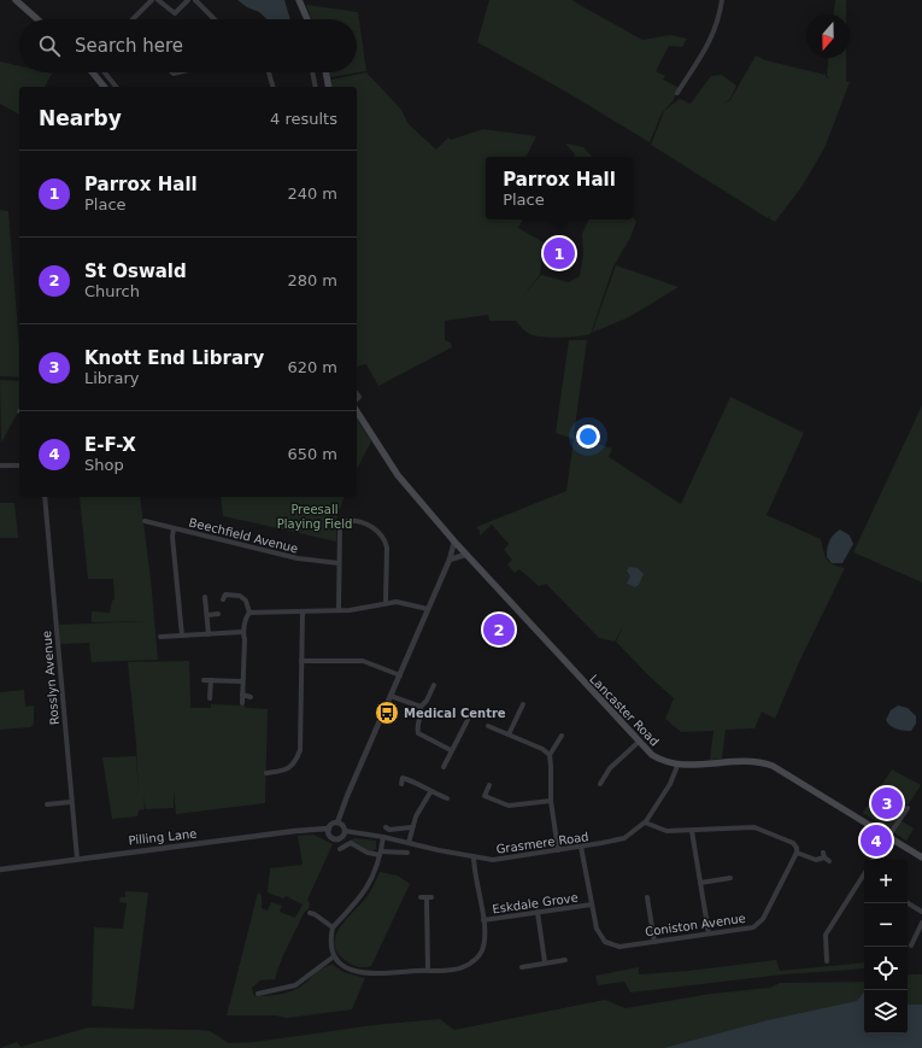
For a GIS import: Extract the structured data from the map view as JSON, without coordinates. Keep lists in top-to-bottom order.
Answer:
{
  "streets": {
    "main road": ["Lancaster Road"],
    "street": [
      "Beechfield Avenue",
      "Rosslyn Avenue",
      "Pilling Lane",
      "Grasmere Road",
      "Eskdale Grove",
      "Coniston Avenue"
    ]
  },
  "crossings": [
    ["Rosslyn Avenue", "Pilling Lane"],
    ["Lancaster Road", "Grasmere Road"],
    ["Pilling Lane", "Grasmere Road"],
    ["Grasmere Road", "Coniston Avenue"],
    ["Eskdale Grove", "Coniston Avenue"]
  ],
  "parks": ["Preesall Playing Field"],
  "places": {
    "bus stop": ["Medical Centre"]
  },
  "north": "bottom",
  "page": {
    "search": "Search here",
    "heading": ["Nearby", "4 results"],
    "list": [
      {
        "mark": "1",
        "name": "Parrox Hall",
        "note": "Place",
        "value": "240 m"
      },
      {
        "mark": "2",
        "name": "St Oswald",
        "note": "Church",
        "value": "280 m"
      },
      {
        "mark": "3",
        "name": "Knott End Library",
        "note": "Library",
        "value": "620 m"
      },
      {
        "mark": "4",
        "name": "E-F-X",
        "note": "Shop",
        "value": "650 m"
      }
    ],
    "popup": ["Parrox Hall", "Place"],
    "pins": [
      "1",
      "2",
      "3",
      "4"
    ],
    "map_buttons": ["+", "−"]
  }
}
